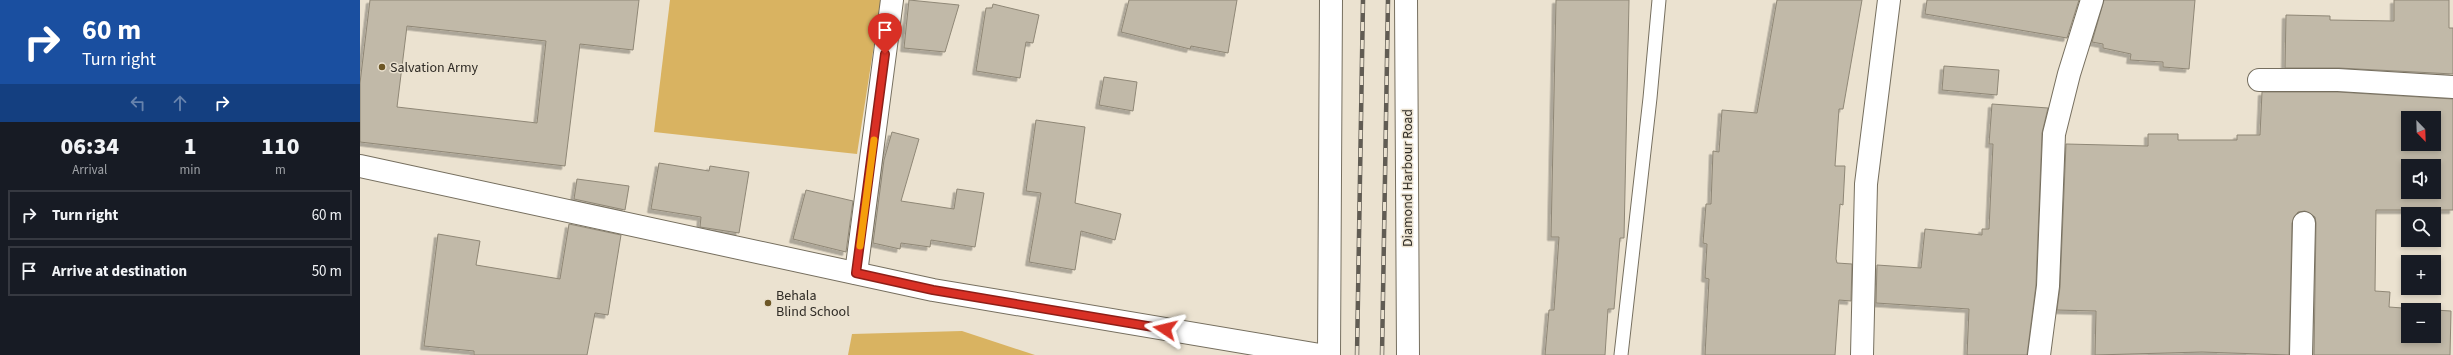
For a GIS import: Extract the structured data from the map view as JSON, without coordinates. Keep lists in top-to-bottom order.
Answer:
{
  "streets": {
    "main road": ["Diamond Harbour Road"]
  },
  "places": ["Salvation Army", "Behala Blind School"],
  "north": "bottom right",
  "page": {
    "turn": ["60 m", "Turn right"],
    "map_buttons": ["+", "−"],
    "eta": [
      "06:34",
      "Arrival",
      "1",
      "min",
      "110",
      "m"
    ],
    "list": [
      {
        "name": "Turn right",
        "value": "60 m"
      },
      {
        "name": "Arrive at destination",
        "value": "50 m"
      }
    ]
  }
}
